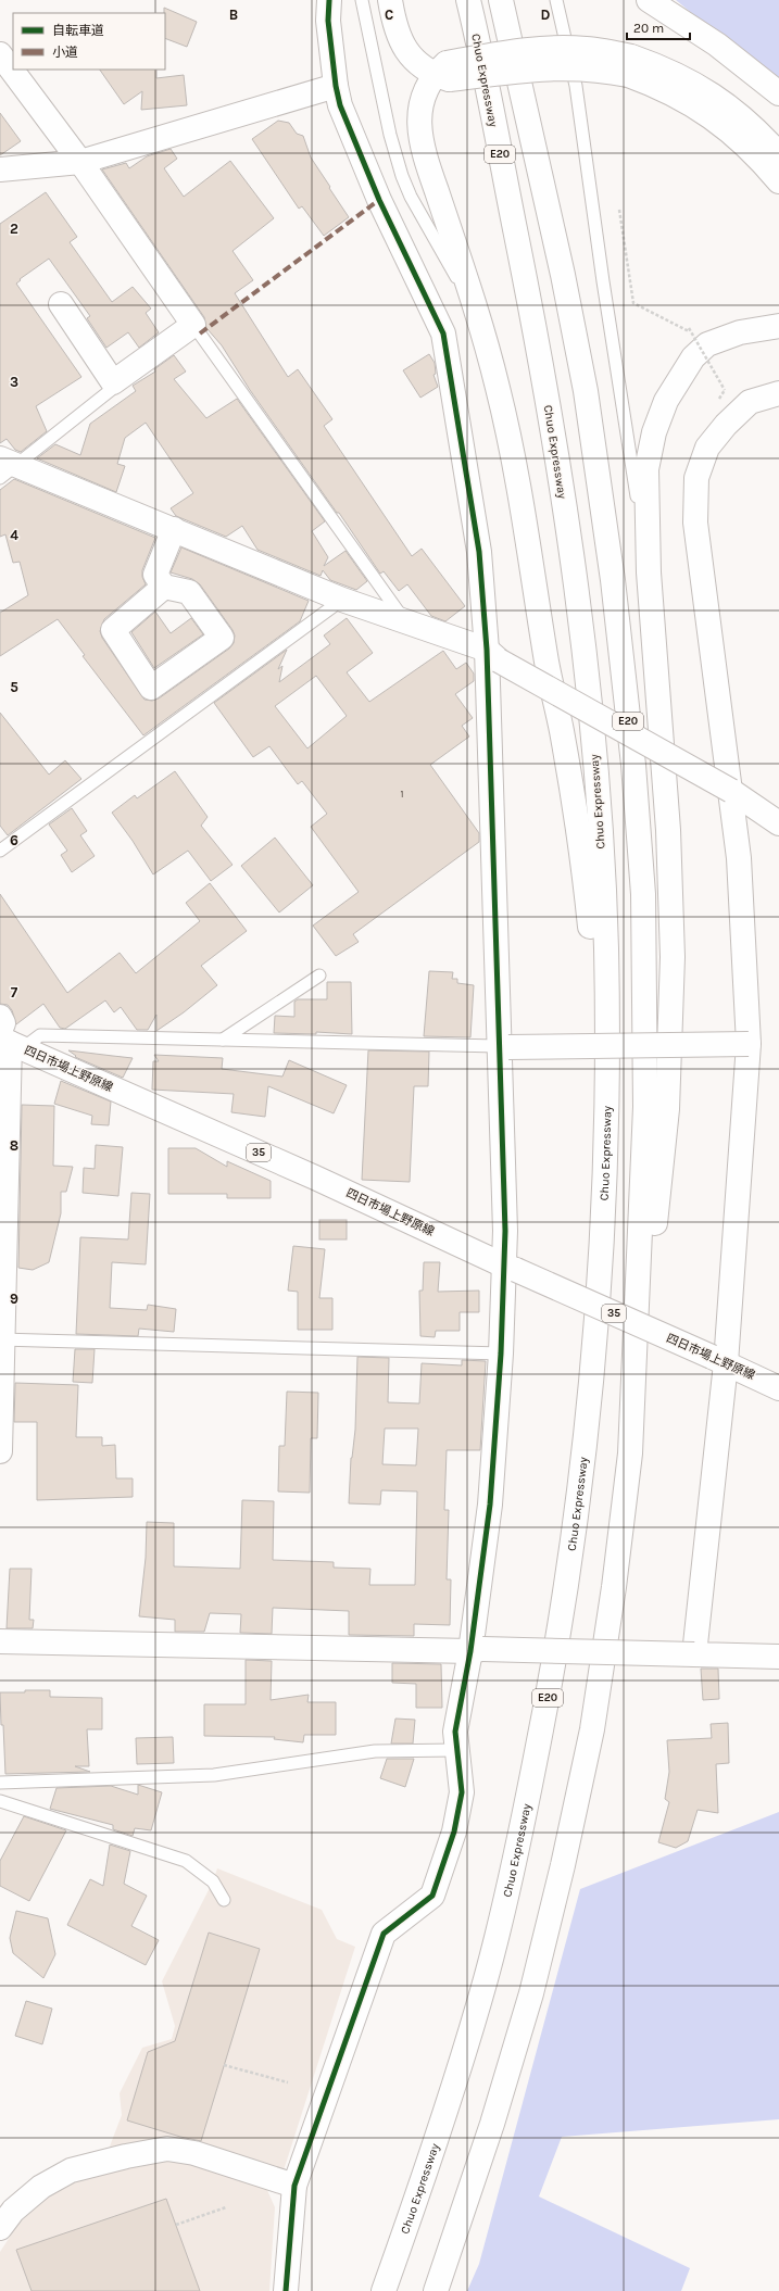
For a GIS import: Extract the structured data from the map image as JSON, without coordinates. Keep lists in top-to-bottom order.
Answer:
{
  "streets": {
    "main road": [
      "Chuo Expressway",
      "E20",
      "四日市場上野原線",
      "35"
    ]
  },
  "house_numbers": ["1"],
  "legend": ["自転車道", "小道"],
  "scale_bar": "20 m",
  "grid": {
    "columns": ["B", "C", "D"],
    "rows": [
      "2",
      "3",
      "4",
      "5",
      "6",
      "7",
      "8",
      "9"
    ]
  }
}
